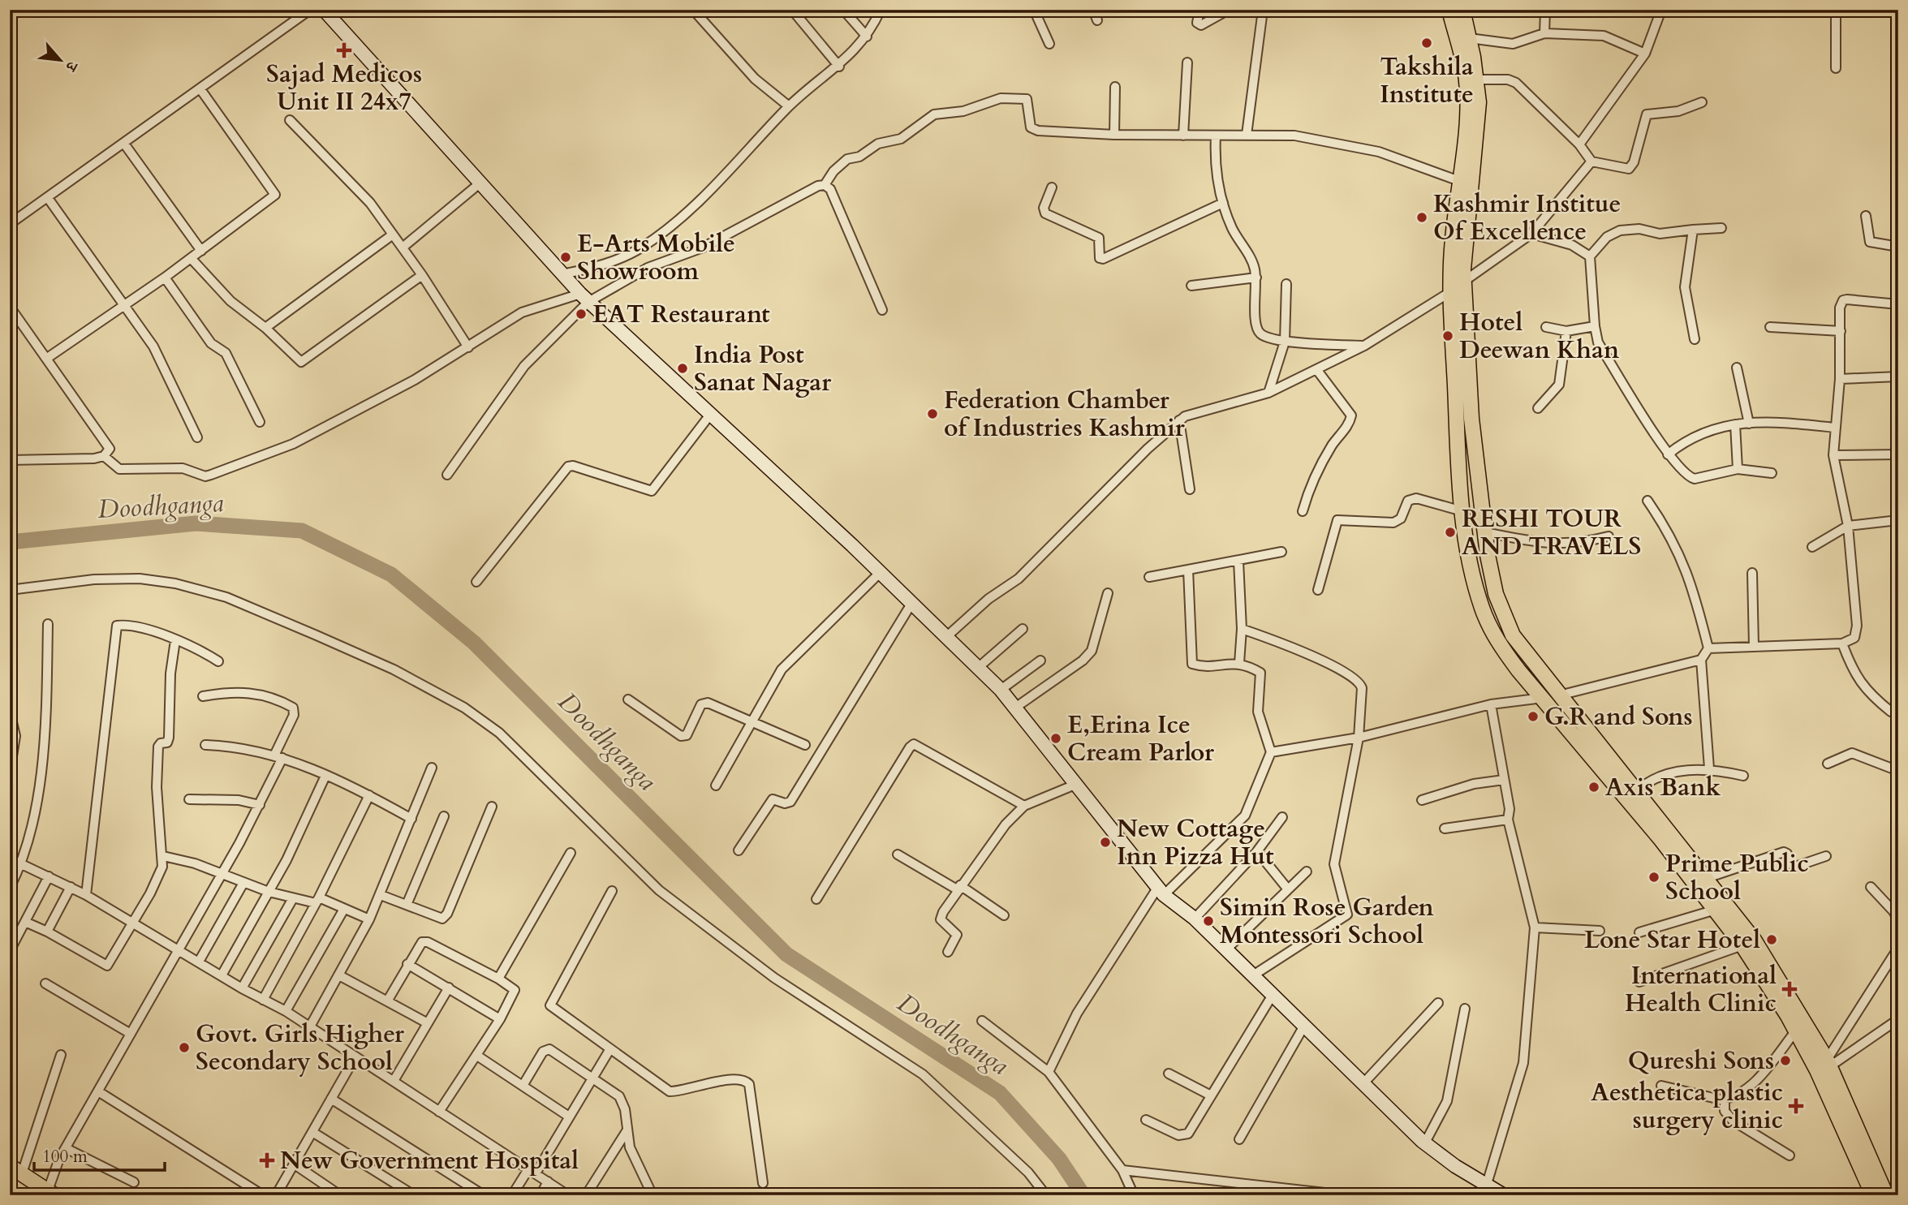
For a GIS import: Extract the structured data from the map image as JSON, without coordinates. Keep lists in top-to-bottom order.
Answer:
{
  "water": ["Doodhganga"],
  "places": {
    "other": [
      "Takshila Institute",
      "Kashmir Institue Of Excellence",
      "E-Arts Mobile Showroom",
      "EAT Restaurant",
      "Hotel Deewan Khan",
      "India Post Sanat Nagar",
      "Federation Chamber of Industries Kashmir",
      "RESHI TOUR AND TRAVELS",
      "G.R and Sons",
      "E,Erina Ice Cream Parlor",
      "Axis Bank",
      "New Cottage Inn Pizza Hut",
      "Prime Public School",
      "Simin Rose Garden Montessori School",
      "Lone Star Hotel",
      "Govt. Girls Higher Secondary School",
      "Qureshi Sons"
    ],
    "health": [
      "Sajad Medicos Unit II 24x7",
      "International Health Clinic",
      "Aesthetica plastic surgery clinic",
      "New Government Hospital"
    ]
  },
  "scale_bar": "100 m",
  "north": "bottom right"
}
